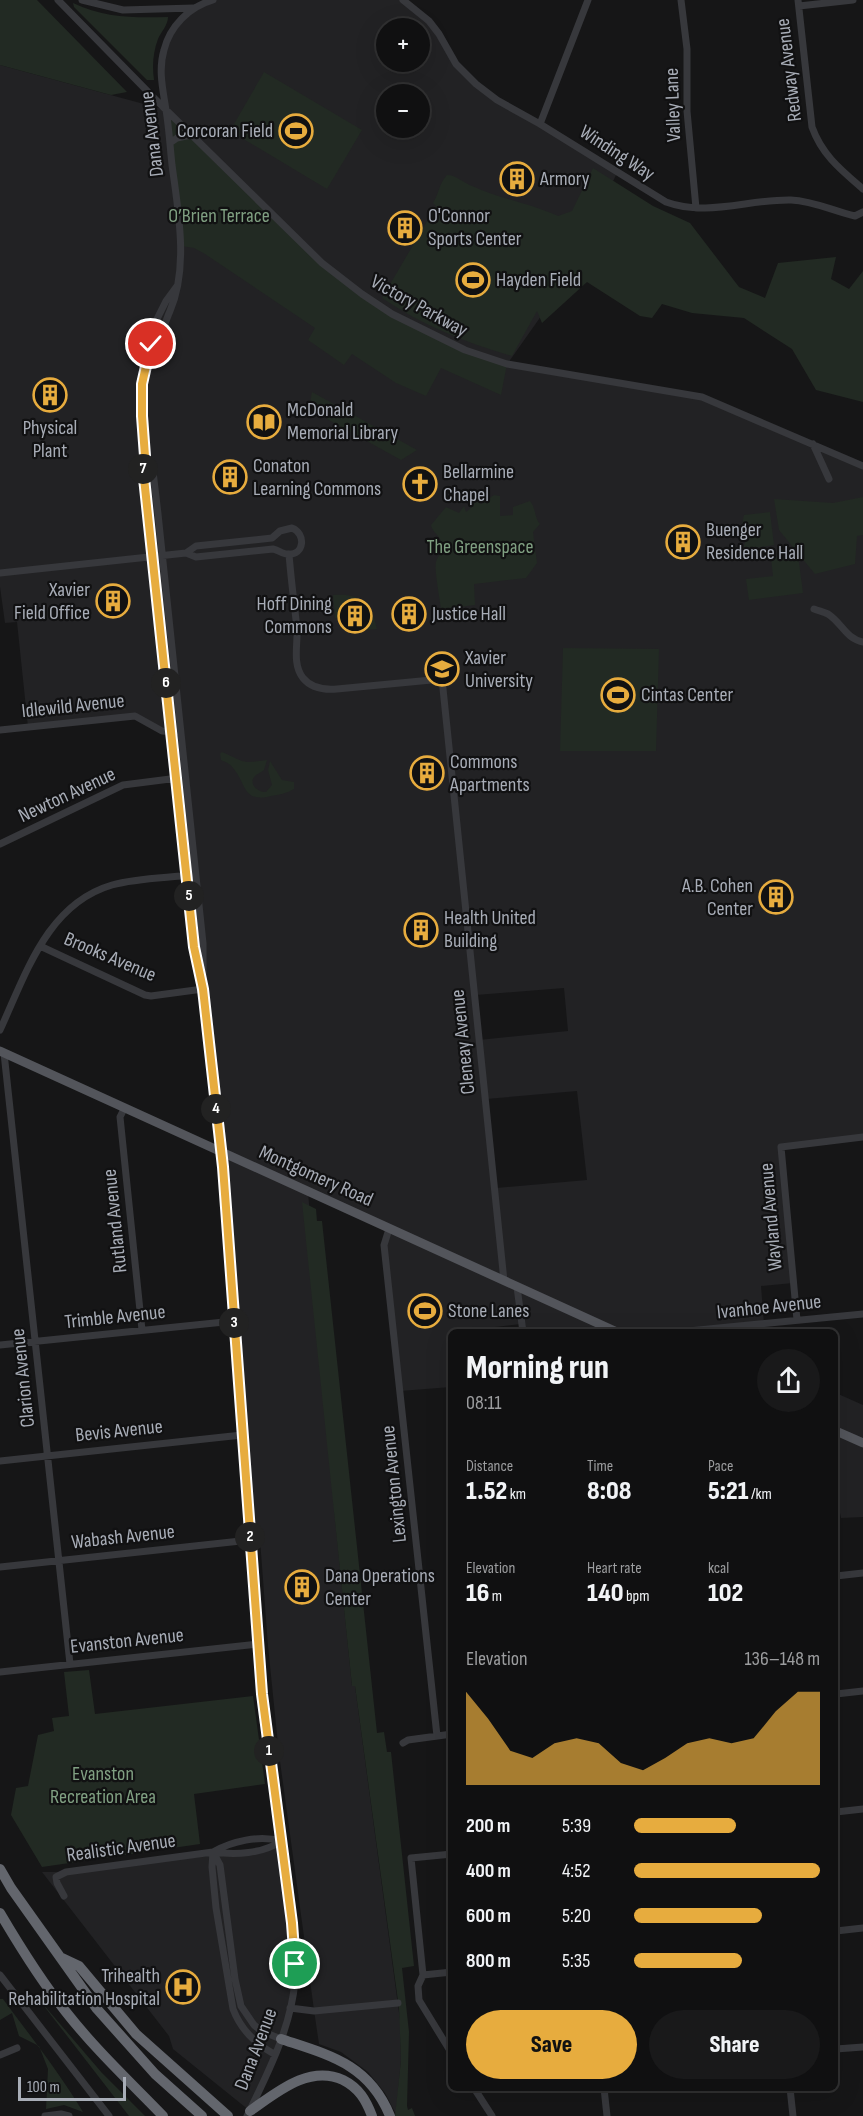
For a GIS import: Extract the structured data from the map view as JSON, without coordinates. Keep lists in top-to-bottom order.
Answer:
{
  "streets": {
    "main road": ["Montgomery Road"],
    "street": [
      "Redway Avenue",
      "Valley Lane",
      "Dana Avenue",
      "Winding Way",
      "Victory Parkway",
      "Idlewild Avenue",
      "Newton Avenue",
      "Brooks Avenue",
      "Cleneay Avenue",
      "Wayland Avenue",
      "Rutland Avenue",
      "Ivanhoe Avenue",
      "Trimble Avenue",
      "Clarion Avenue",
      "Bevis Avenue",
      "Lexington Avenue",
      "Wabash Avenue",
      "Evanston Avenue",
      "Realistic Avenue"
    ]
  },
  "crossings": [
    ["Valley Lane", "Winding Way"],
    ["Dana Avenue", "Victory Parkway"],
    ["Dana Avenue", "Idlewild Avenue"],
    ["Dana Avenue", "Newton Avenue"],
    ["Dana Avenue", "Brooks Avenue"],
    ["Dana Avenue", "Montgomery Road"],
    ["Dana Avenue", "Trimble Avenue"],
    ["Dana Avenue", "Bevis Avenue"],
    ["Dana Avenue", "Wabash Avenue"],
    ["Dana Avenue", "Evanston Avenue"],
    ["Dana Avenue", "Realistic Avenue"],
    ["Cleneay Avenue", "Montgomery Road"],
    ["Montgomery Road", "Rutland Avenue"],
    ["Montgomery Road", "Clarion Avenue"],
    ["Montgomery Road", "Lexington Avenue"],
    ["Wayland Avenue", "Ivanhoe Avenue"],
    ["Rutland Avenue", "Trimble Avenue"],
    ["Trimble Avenue", "Clarion Avenue"],
    ["Clarion Avenue", "Bevis Avenue"],
    ["Clarion Avenue", "Wabash Avenue"],
    ["Clarion Avenue", "Evanston Avenue"]
  ],
  "parks": ["O’Brien Terrace", "The Greenspace", "Evanston Recreation Area"],
  "places": {
    "sports": [
      "Corcoran Field",
      "Hayden Field",
      "Cintas Center",
      "Stone Lanes"
    ],
    "building": [
      "Armory",
      "O'Connor Sports Center",
      "Physical Plant",
      "Conaton Learning Commons",
      "Buenger Residence Hall",
      "Xavier Field Office",
      "Justice Hall",
      "Hoff Dining Commons",
      "Commons Apartments",
      "A.B. Cohen Center",
      "Health United Building",
      "Dana Operations Center"
    ],
    "library": ["McDonald Memorial Library"],
    "church": ["Bellarmine Chapel"],
    "school or university": ["Xavier University"],
    "hospital": ["Trihealth Rehabilitation Hospital"]
  },
  "scale_bar": "100 m",
  "page": {
    "map_buttons": ["+", "−"],
    "pins": [
      "7",
      "6",
      "5",
      "4",
      "3",
      "2",
      "1"
    ],
    "heading": ["Morning run", "08:11"],
    "stats": [
      ["Distance", "1.52 km"],
      ["Time", "8:08"],
      ["Pace", "5:21 /km"],
      ["Elevation", "16 m"],
      ["Heart rate", "140 bpm"],
      ["kcal", "102"]
    ],
    "chart": ["Elevation", "136–148 m"],
    "list": [
      {
        "name": "200 m",
        "note": "5:39"
      },
      {
        "name": "400 m",
        "note": "4:52"
      },
      {
        "name": "600 m",
        "note": "5:20"
      },
      {
        "name": "800 m",
        "note": "5:35"
      }
    ],
    "buttons": ["Save", "Share"],
    "scale": "100 m"
  }
}
